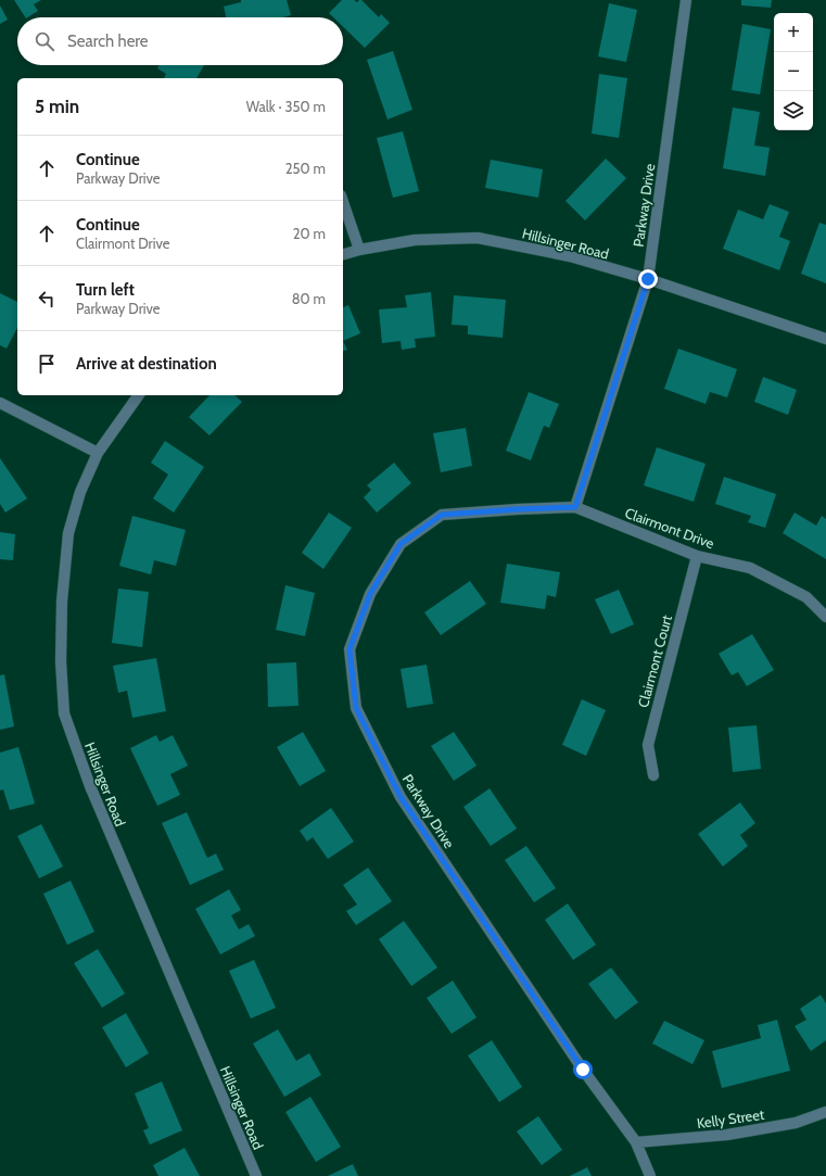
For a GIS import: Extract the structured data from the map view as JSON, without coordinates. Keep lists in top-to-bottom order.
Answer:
{
  "streets": {
    "street": [
      "Parkway Drive",
      "Hillsinger Road",
      "Clairmont Drive",
      "Clairmont Court",
      "Kelly Street"
    ]
  },
  "crossings": [
    ["Parkway Drive", "Hillsinger Road"],
    ["Parkway Drive", "Clairmont Drive"],
    ["Parkway Drive", "Kelly Street"],
    ["Clairmont Drive", "Clairmont Court"]
  ],
  "page": {
    "map_buttons": ["+", "−"],
    "search": "Search here",
    "heading": ["5 min", "Walk · 350 m"],
    "list": [
      ["Continue", "Parkway Drive", "250 m"],
      ["Continue", "Clairmont Drive", "20 m"],
      ["Turn left", "Parkway Drive", "80 m"],
      "Arrive at destination"
    ]
  }
}
